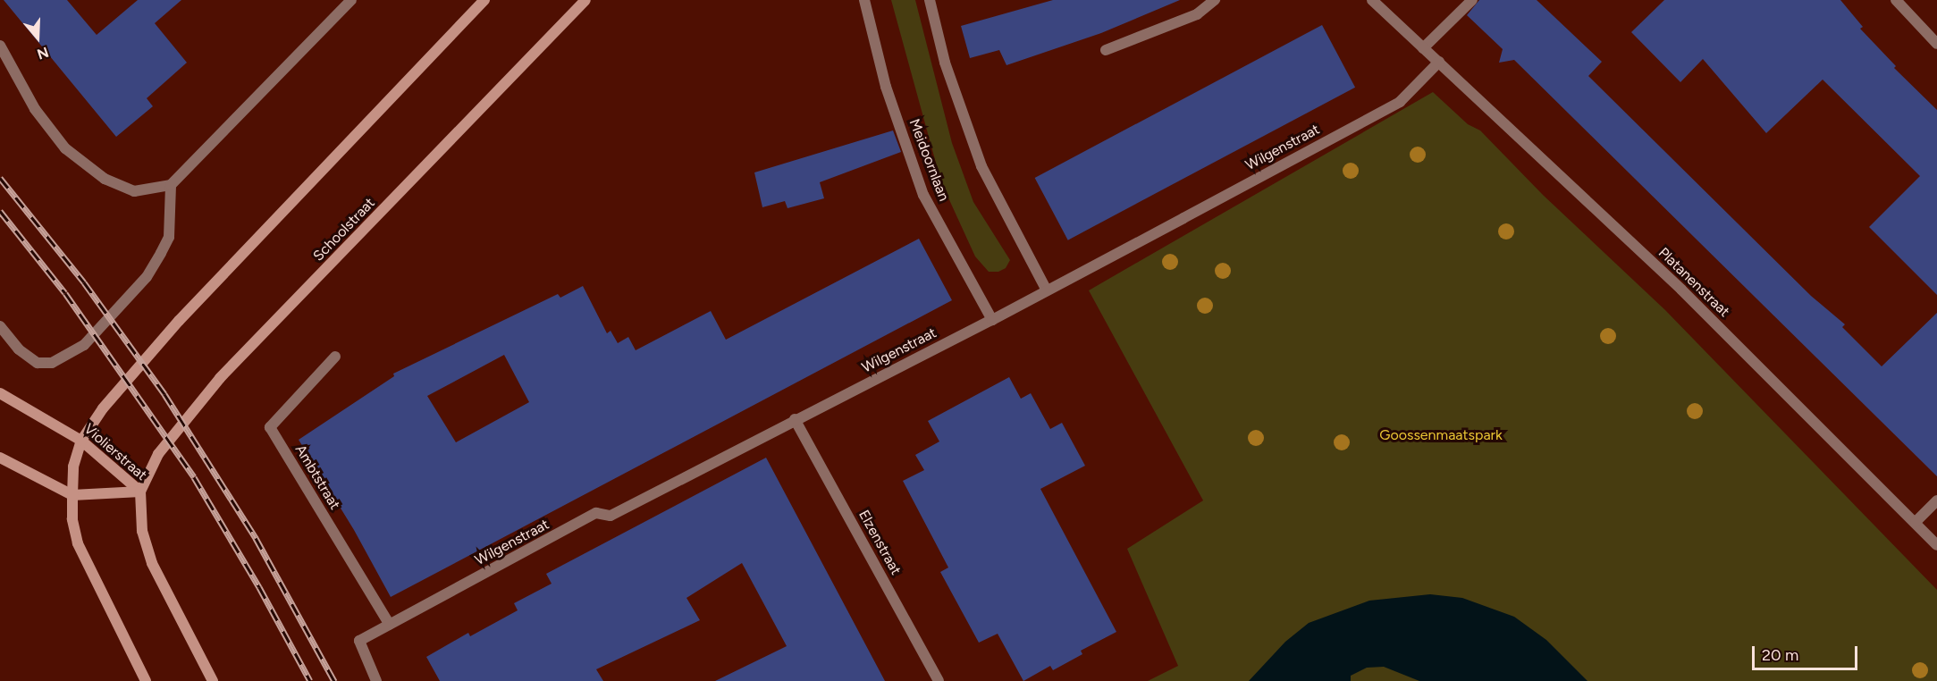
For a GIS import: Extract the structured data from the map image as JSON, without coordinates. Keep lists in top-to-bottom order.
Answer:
{
  "streets": {
    "main road": ["Schoolstraat", "Violierstraat"],
    "street": [
      "Wilgenstraat",
      "Meidoornlaan",
      "Platanenstraat",
      "Ambtstraat",
      "Elzenstraat"
    ]
  },
  "crossings": [
    ["Wilgenstraat", "Meidoornlaan"],
    ["Wilgenstraat", "Platanenstraat"],
    ["Wilgenstraat", "Ambtstraat"],
    ["Wilgenstraat", "Elzenstraat"],
    ["Schoolstraat", "Violierstraat"]
  ],
  "parks": ["Goossenmaatspark"],
  "scale_bar": "20 m",
  "north": "bottom"
}
